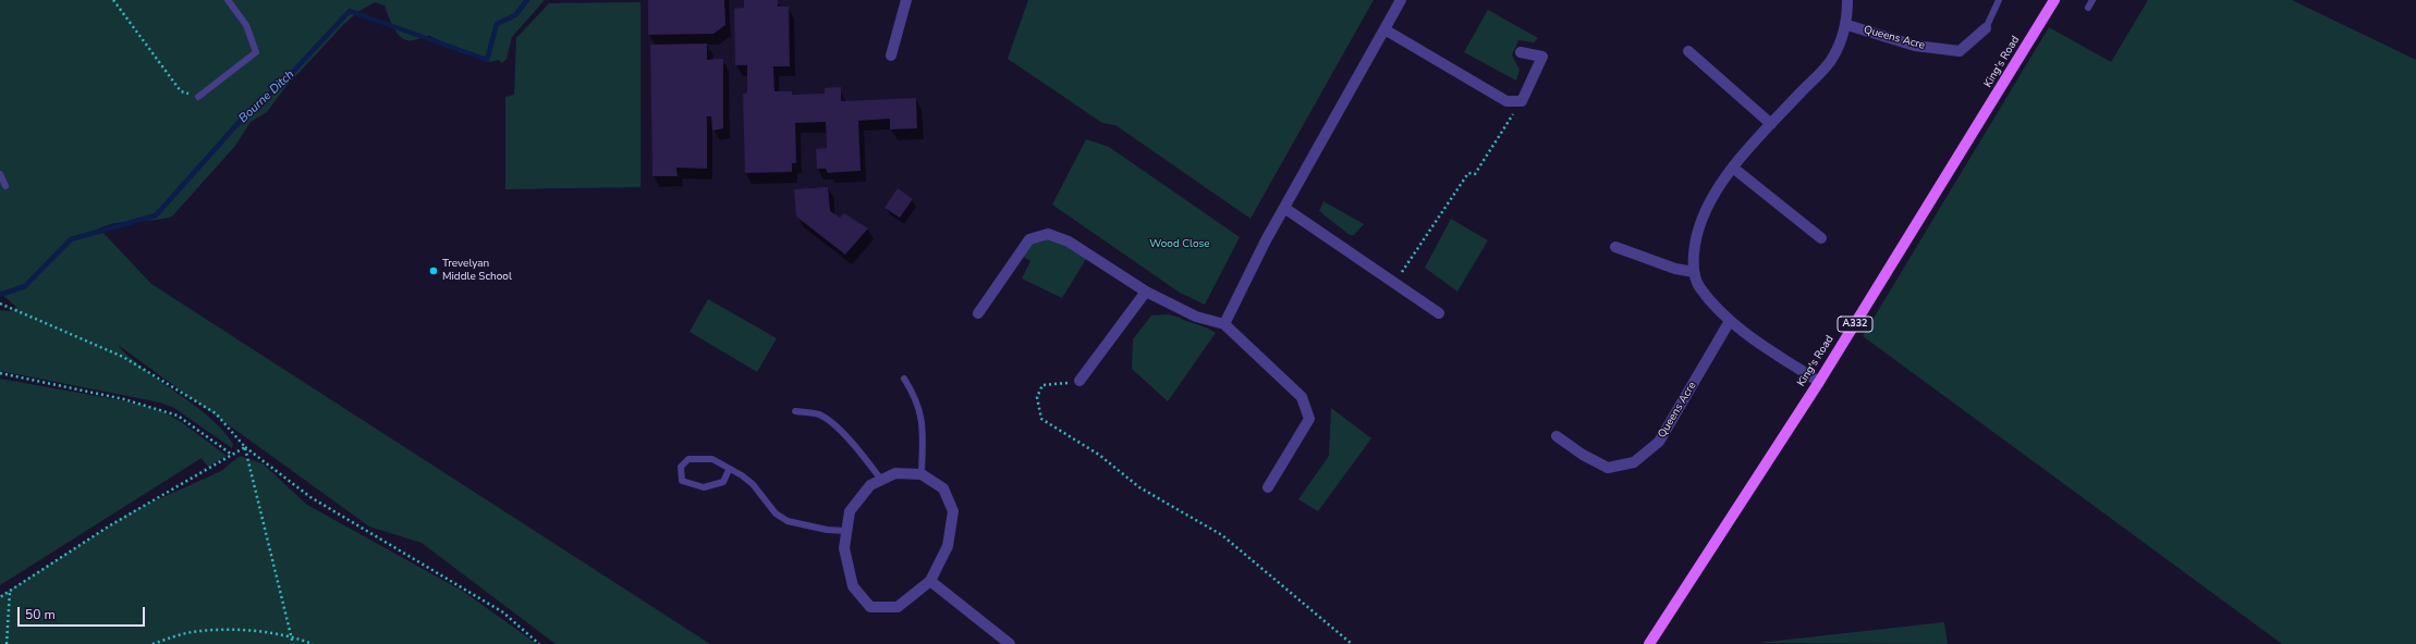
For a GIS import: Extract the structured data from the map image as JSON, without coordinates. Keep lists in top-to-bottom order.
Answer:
{
  "streets": {
    "main road": ["King's Road", "A332"],
    "street": ["Queens Acre"]
  },
  "water": ["Bourne Ditch"],
  "parks": ["Wood Close"],
  "places": ["Trevelyan Middle School"],
  "scale_bar": "50 m"
}
